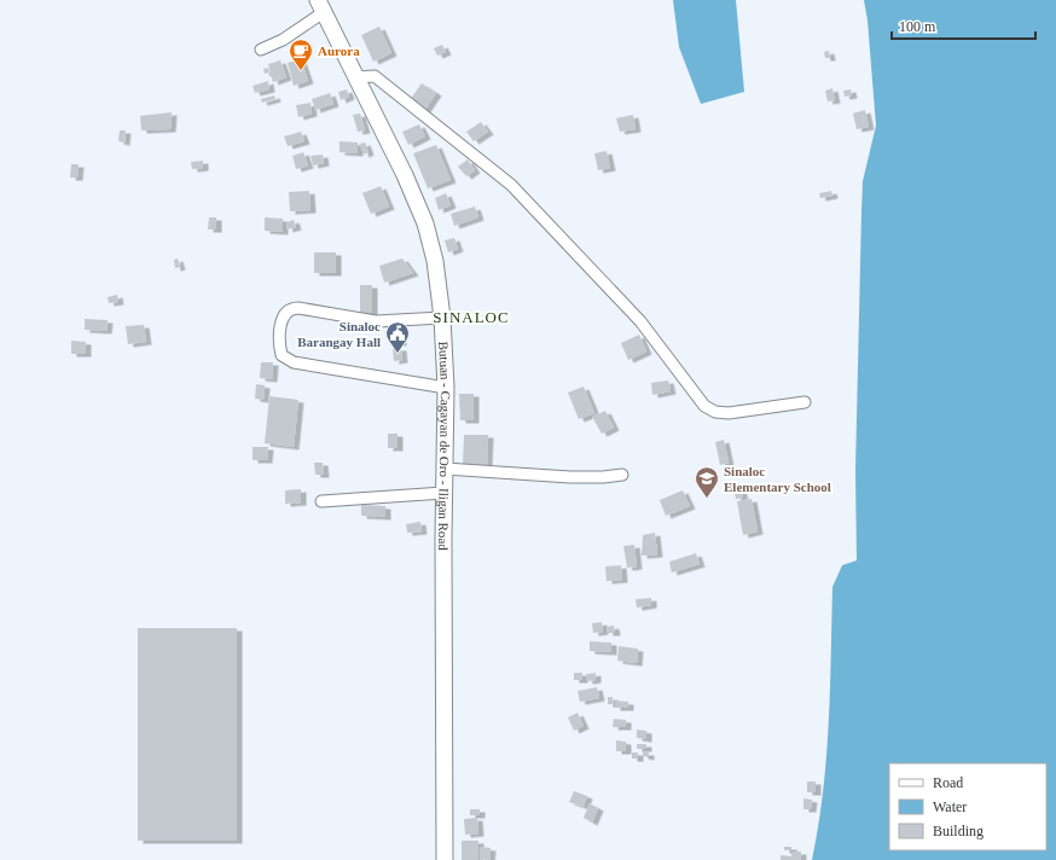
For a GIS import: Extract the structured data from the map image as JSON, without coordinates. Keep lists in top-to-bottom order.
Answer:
{
  "streets": {
    "highway": ["Butuan - Cagayan de Oro - Iligan Road"]
  },
  "districts": ["SINALOC"],
  "places": {
    "cafe": ["Aurora"],
    "public building": ["Sinaloc Barangay Hall"],
    "school or university": ["Sinaloc Elementary School"]
  },
  "legend": ["Road", "Water", "Building"],
  "scale_bar": "100 m"
}
